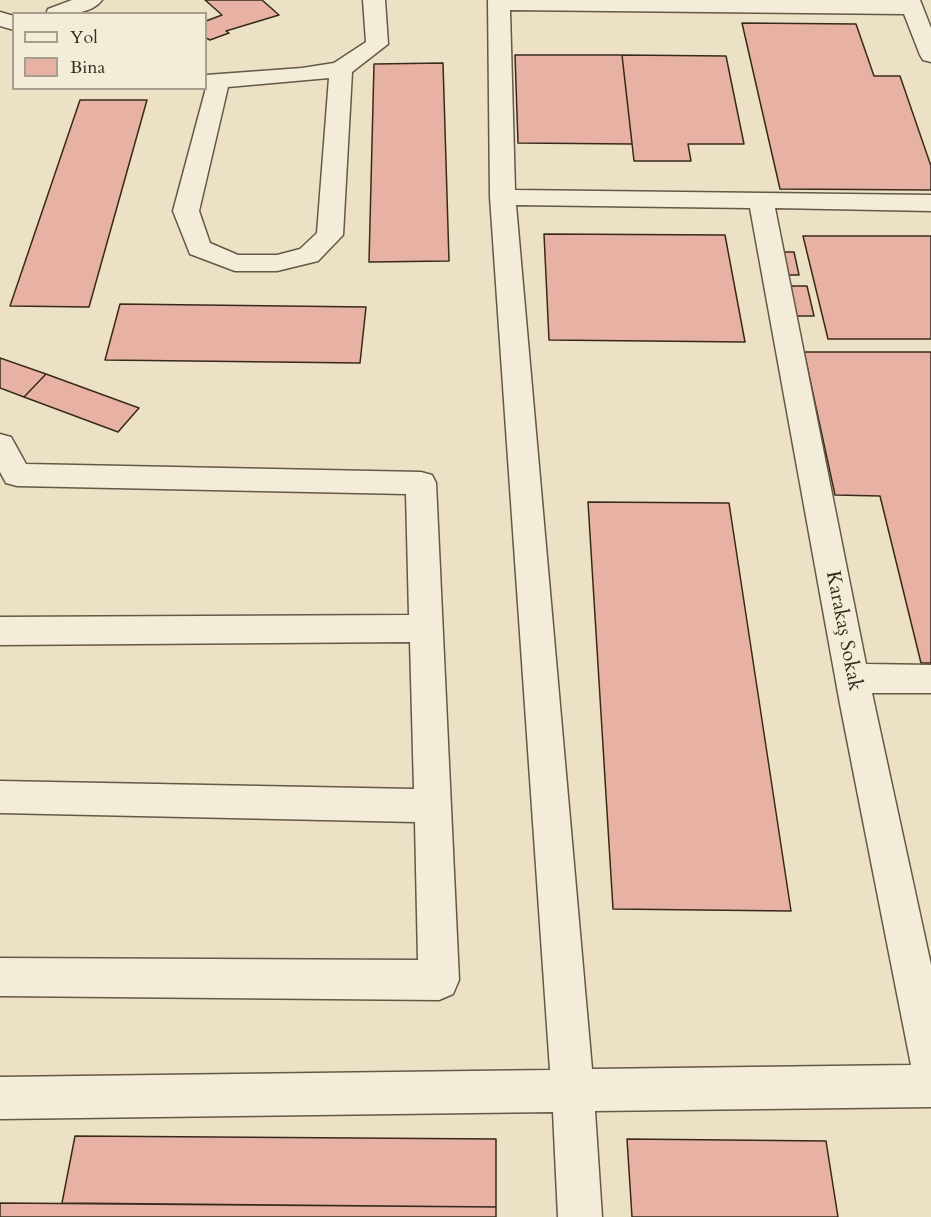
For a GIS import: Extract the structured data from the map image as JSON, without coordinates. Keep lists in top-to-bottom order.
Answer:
{
  "streets": {
    "street": ["Karakaş Sokak"]
  },
  "legend": ["Yol", "Bina"]
}
